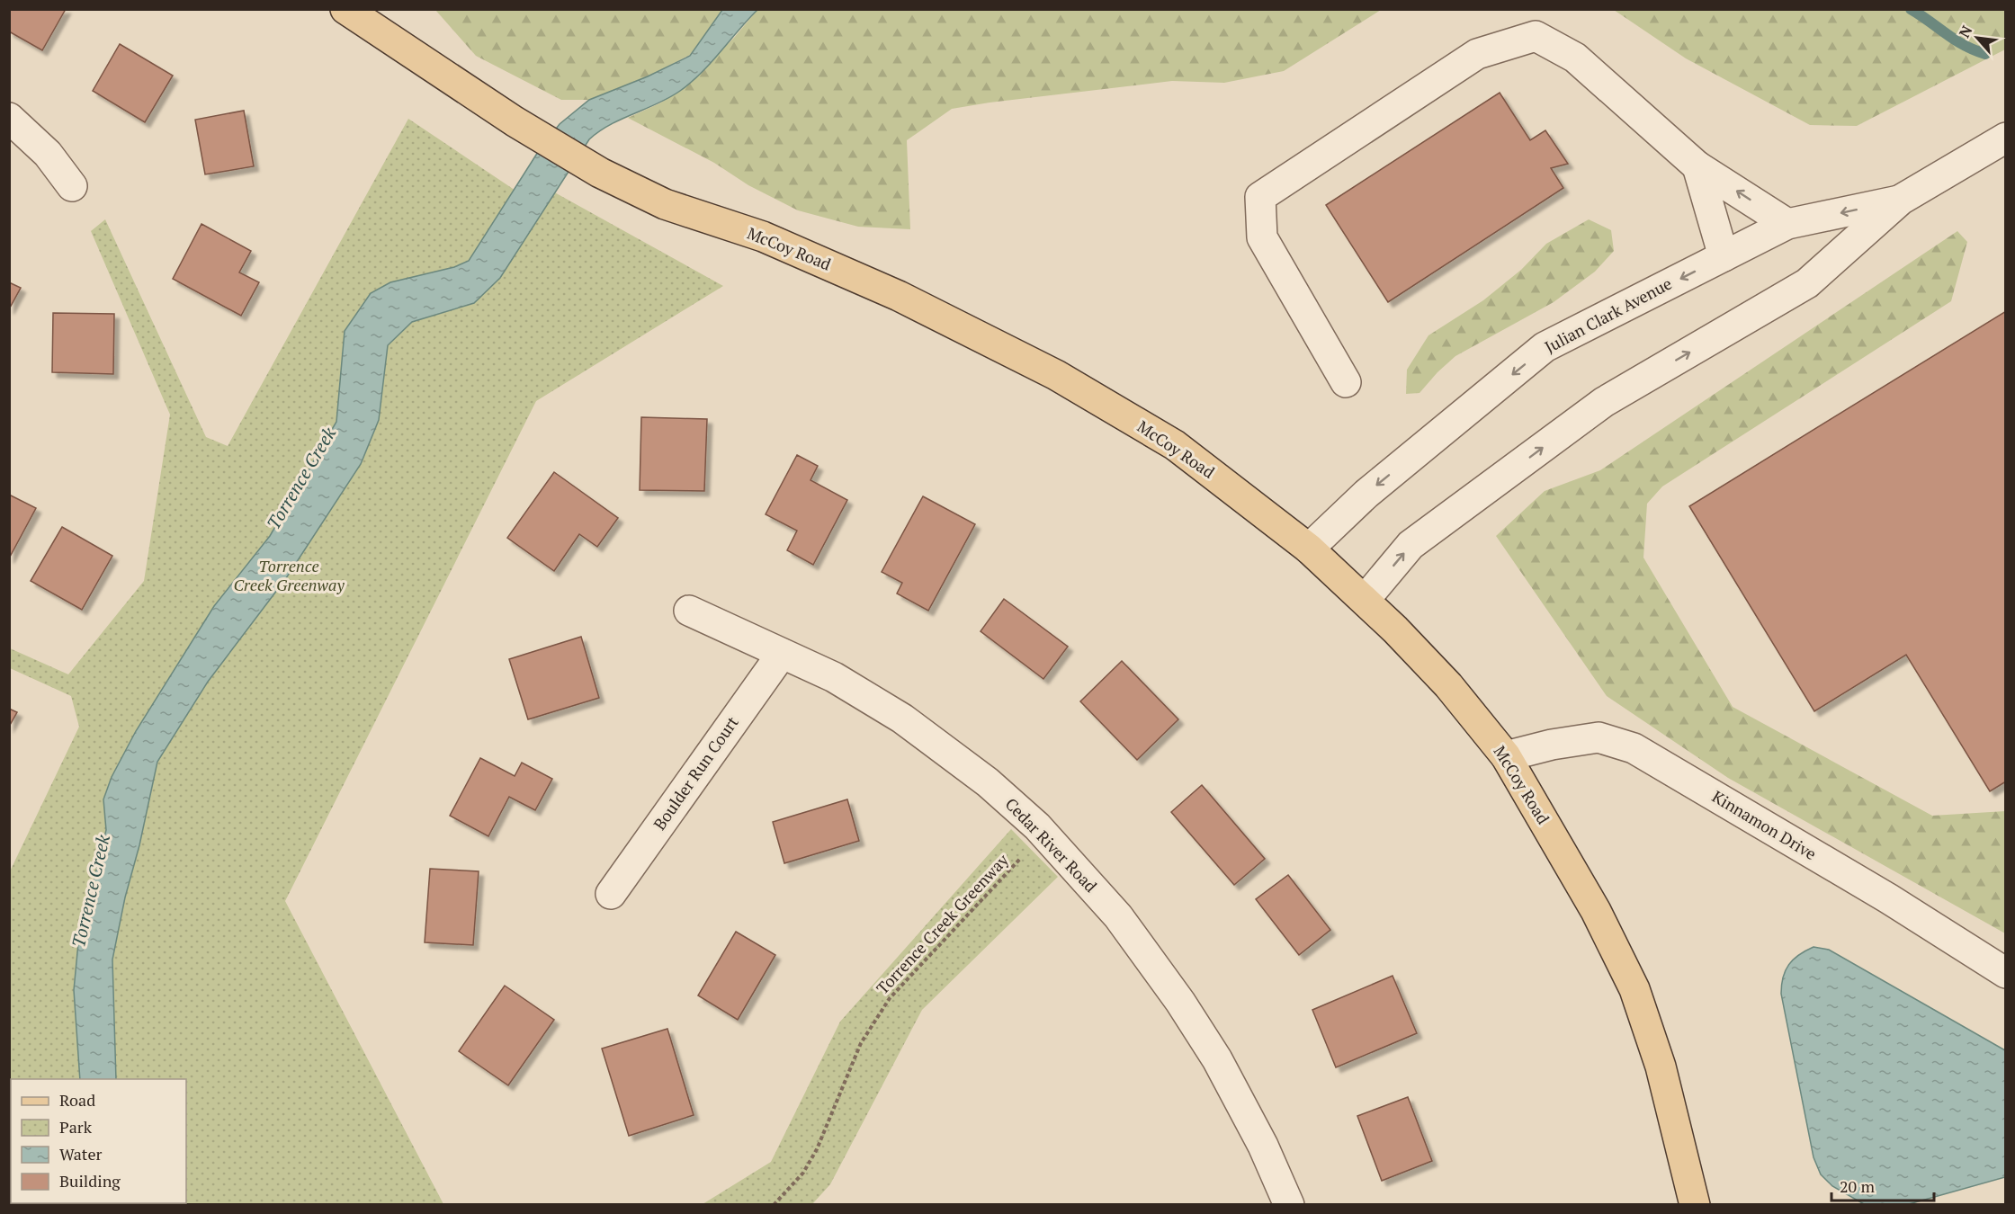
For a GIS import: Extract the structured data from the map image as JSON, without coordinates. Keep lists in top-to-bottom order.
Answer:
{
  "streets": {
    "main road": ["McCoy Road"],
    "street": [
      "Julian Clark Avenue",
      "Boulder Run Court",
      "Kinnamon Drive",
      "Cedar River Road"
    ],
    "path": ["Torrence Creek Greenway"]
  },
  "crossings": [
    ["McCoy Road", "Julian Clark Avenue"],
    ["McCoy Road", "Kinnamon Drive"],
    ["Boulder Run Court", "Cedar River Road"],
    ["Cedar River Road", "Torrence Creek Greenway"]
  ],
  "water": ["Torrence Creek"],
  "parks": ["Torrence Creek Greenway"],
  "legend": [
    "Road",
    "Park",
    "Water",
    "Building"
  ],
  "scale_bar": "20 m",
  "north": "top left"
}
